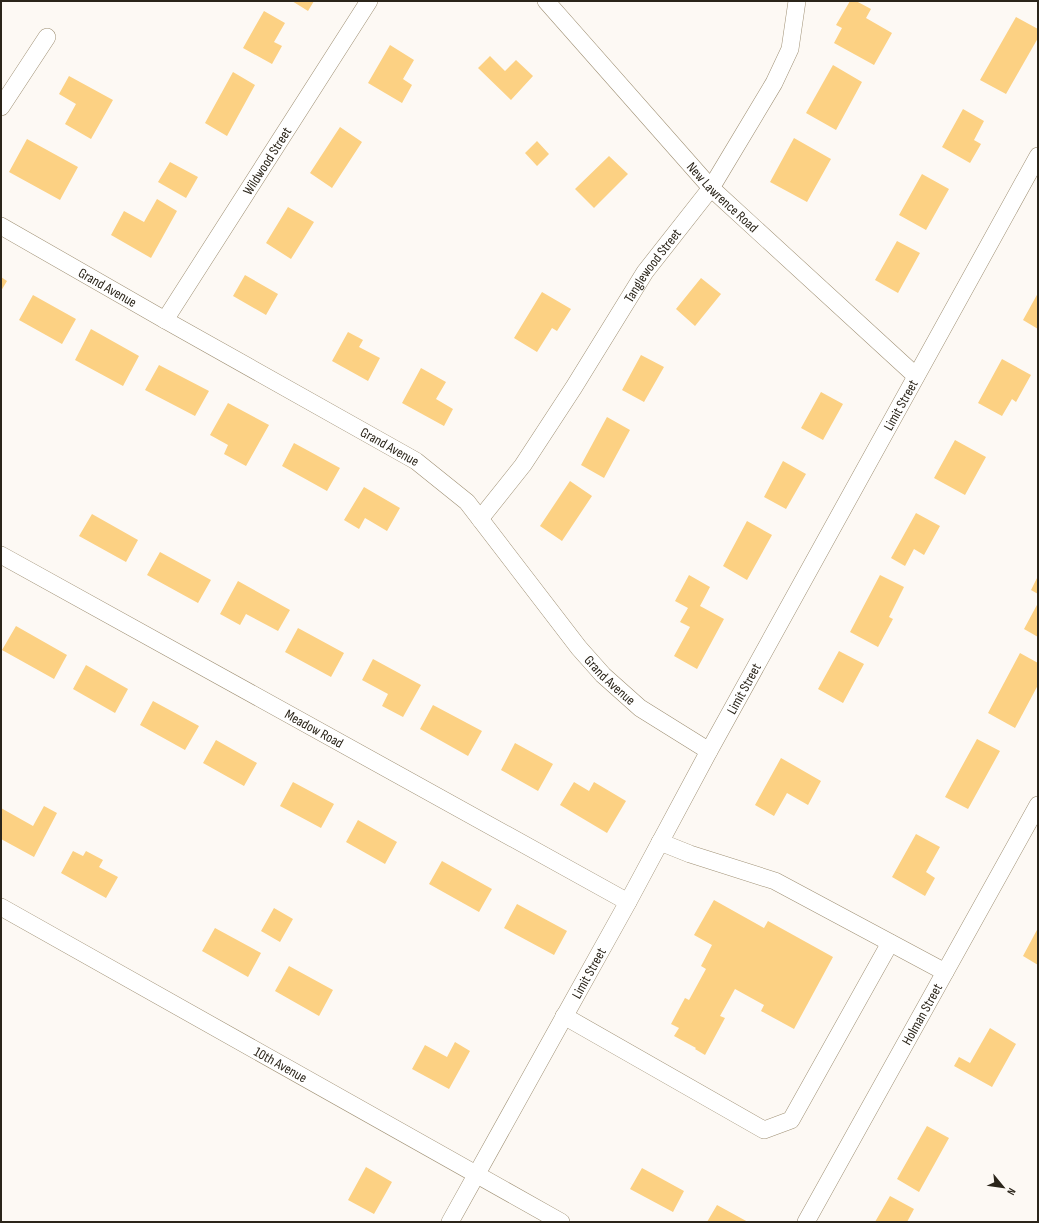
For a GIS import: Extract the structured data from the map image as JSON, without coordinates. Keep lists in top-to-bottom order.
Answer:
{
  "streets": {
    "street": [
      "Wildwood Street",
      "New Lawrence Road",
      "Tanglewood Street",
      "Grand Avenue",
      "Limit Street",
      "Meadow Road",
      "Holman Street",
      "10th Avenue"
    ]
  },
  "crossings": [
    ["Wildwood Street", "Grand Avenue"],
    ["New Lawrence Road", "Tanglewood Street"],
    ["New Lawrence Road", "Limit Street"],
    ["Tanglewood Street", "Grand Avenue"],
    ["Grand Avenue", "Limit Street"],
    ["Limit Street", "Meadow Road"],
    ["Limit Street", "10th Avenue"]
  ],
  "north": "bottom right"
}
